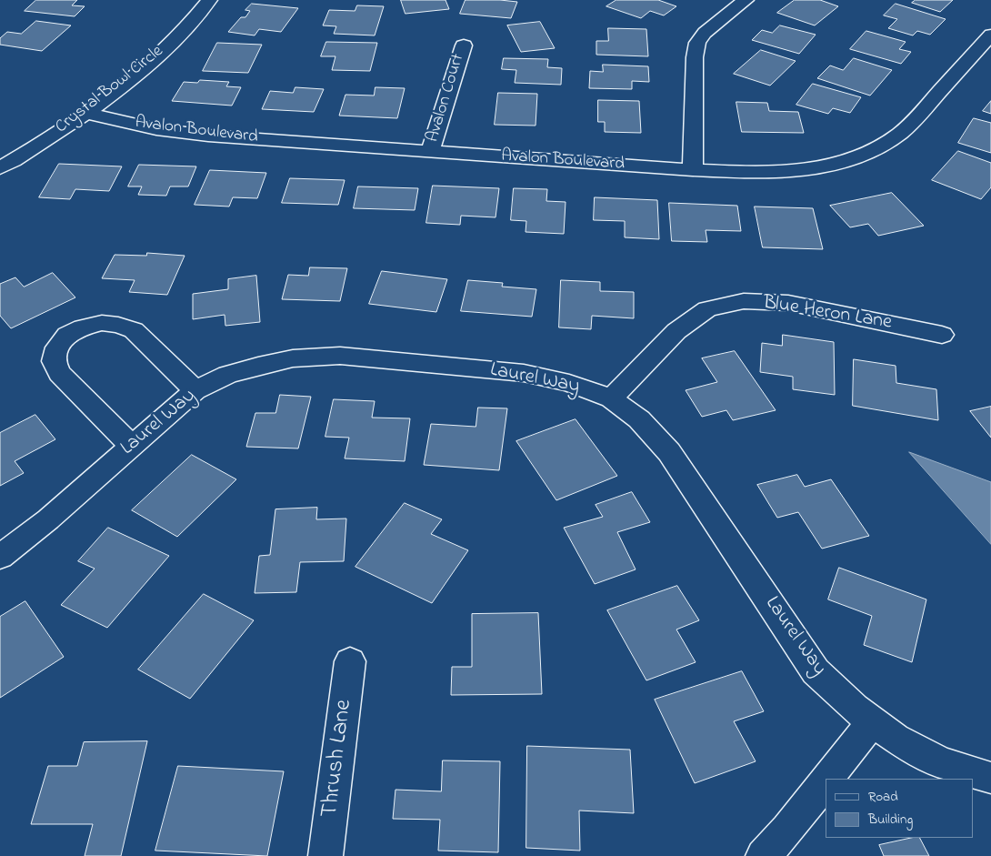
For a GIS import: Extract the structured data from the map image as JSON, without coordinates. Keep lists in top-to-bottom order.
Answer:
{
  "streets": {
    "street": [
      "Crystal Bowl Circle",
      "Avalon Court",
      "Avalon Boulevard",
      "Blue Heron Lane",
      "Laurel Way",
      "Thrush Lane"
    ]
  },
  "crossings": [
    ["Crystal Bowl Circle", "Avalon Boulevard"],
    ["Avalon Court", "Avalon Boulevard"],
    ["Blue Heron Lane", "Laurel Way"]
  ],
  "legend": ["Road", "Building"]
}
